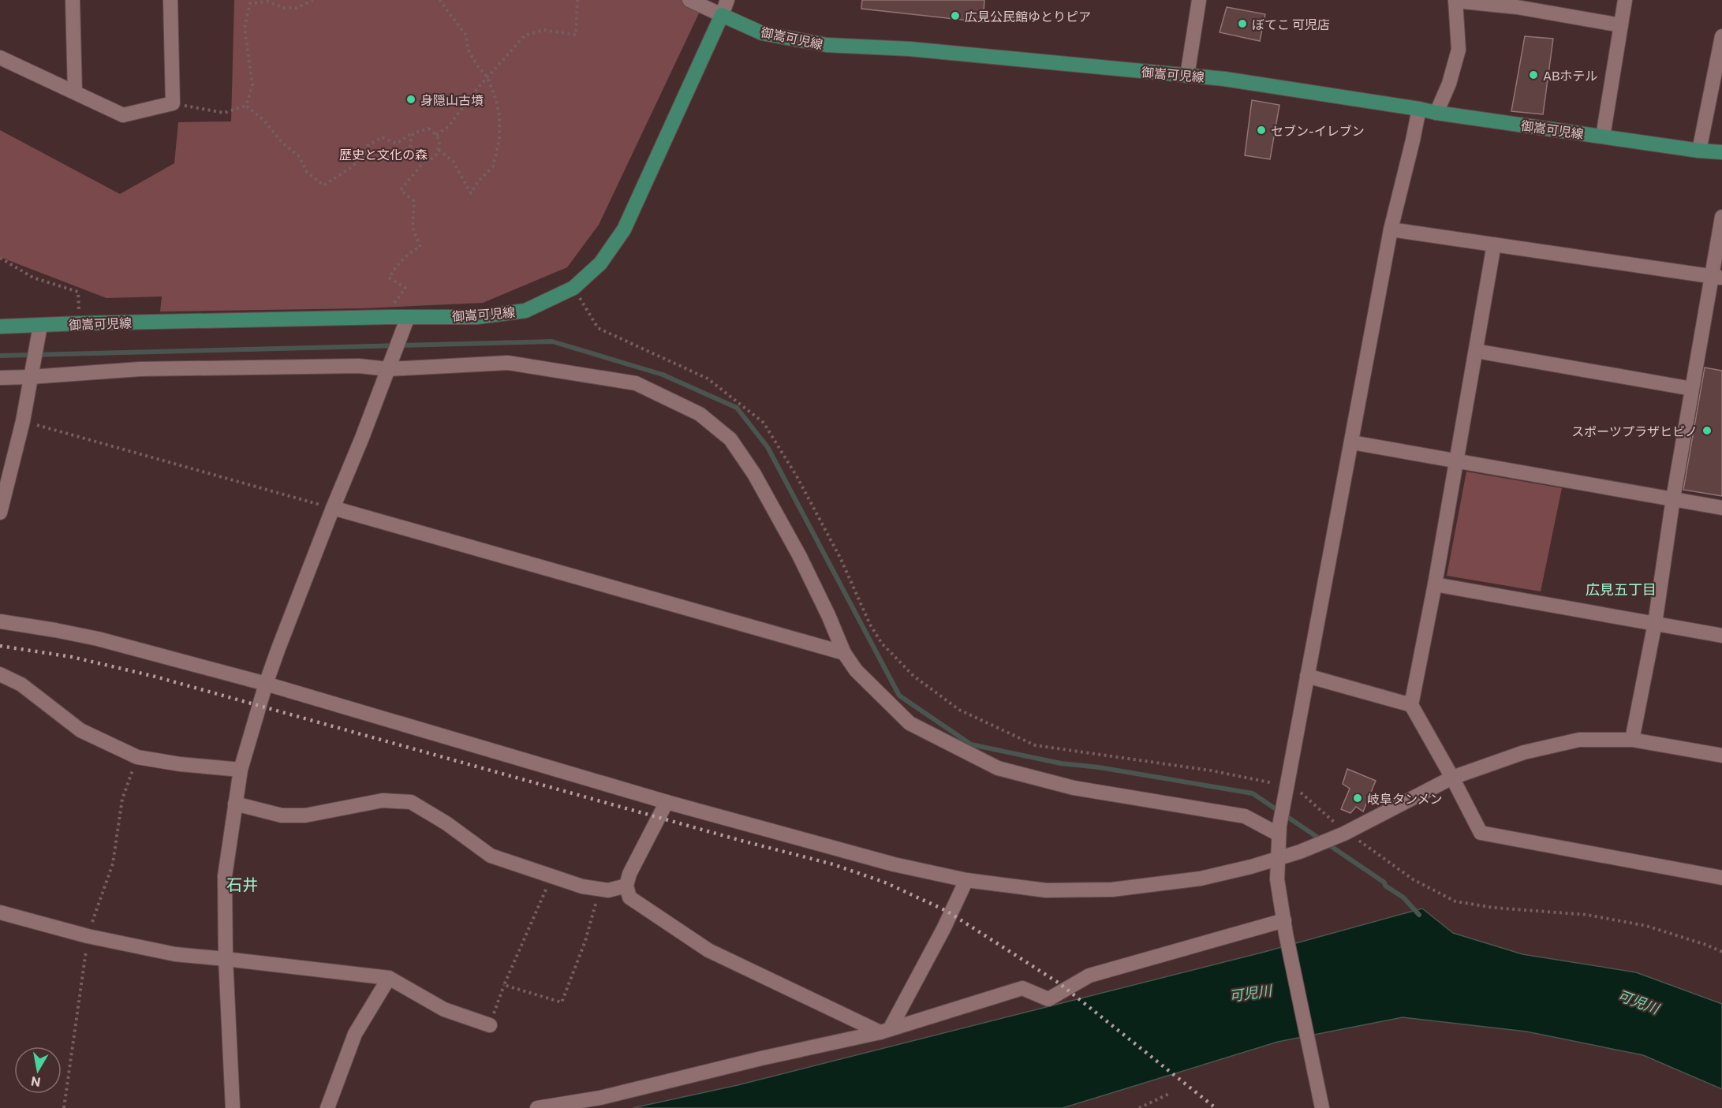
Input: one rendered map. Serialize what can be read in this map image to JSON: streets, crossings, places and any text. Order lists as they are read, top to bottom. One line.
{"streets":{"main road":["御嵩可児線"]},"districts":["広見五丁目","石井"],"water":["可児川"],"parks":["歴史と文化の森"],"places":["広見公民館ゆとりピア","ぼてこ 可児店","ABホテル","身隠山古墳","セブン-イレブン","スポーツプラザヒビノ","岐阜タンメン"],"north":"bottom"}
